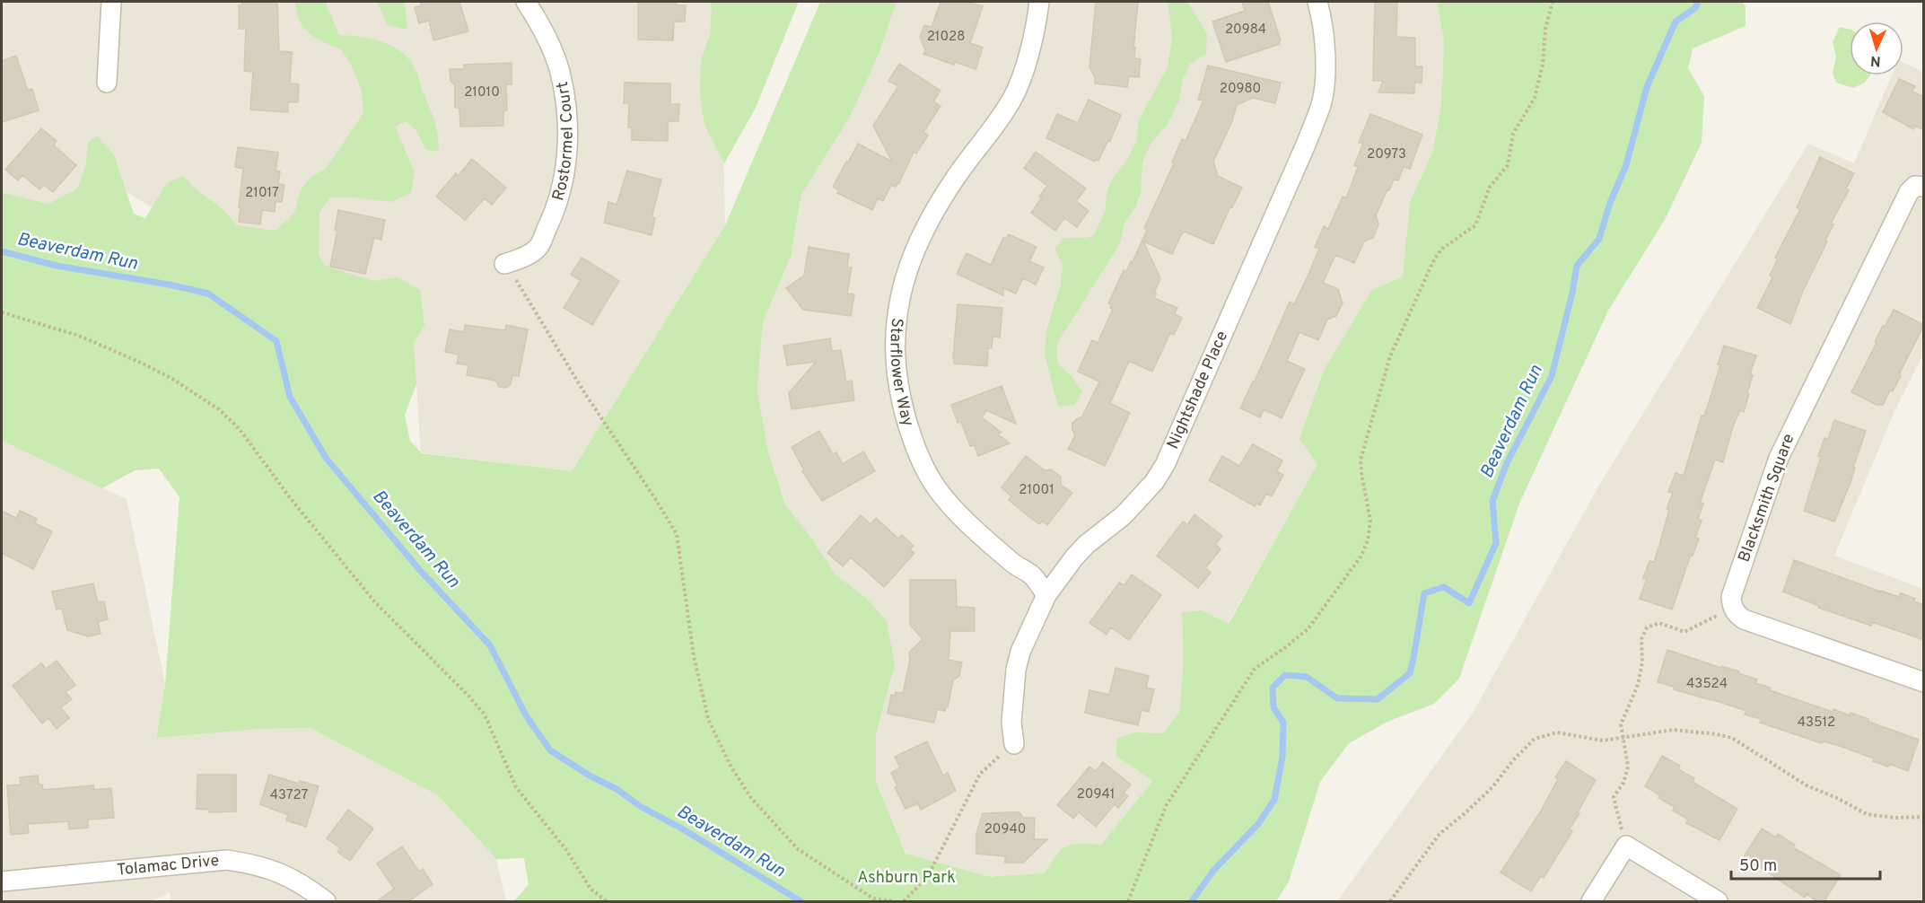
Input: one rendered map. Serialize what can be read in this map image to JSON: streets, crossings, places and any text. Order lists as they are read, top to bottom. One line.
{"streets":{"street":["Rostormel Court","Starflower Way","Nightshade Place","Blacksmith Square","Tolamac Drive"]},"crossings":[["Starflower Way","Nightshade Place"]],"water":["Beaverdam Run"],"parks":["Ashburn Park"],"house_numbers":["20984","21028","20980","21010","20973","21017","21001","43524","43512","20941","43727","20940"],"scale_bar":"50 m","north":"bottom"}
